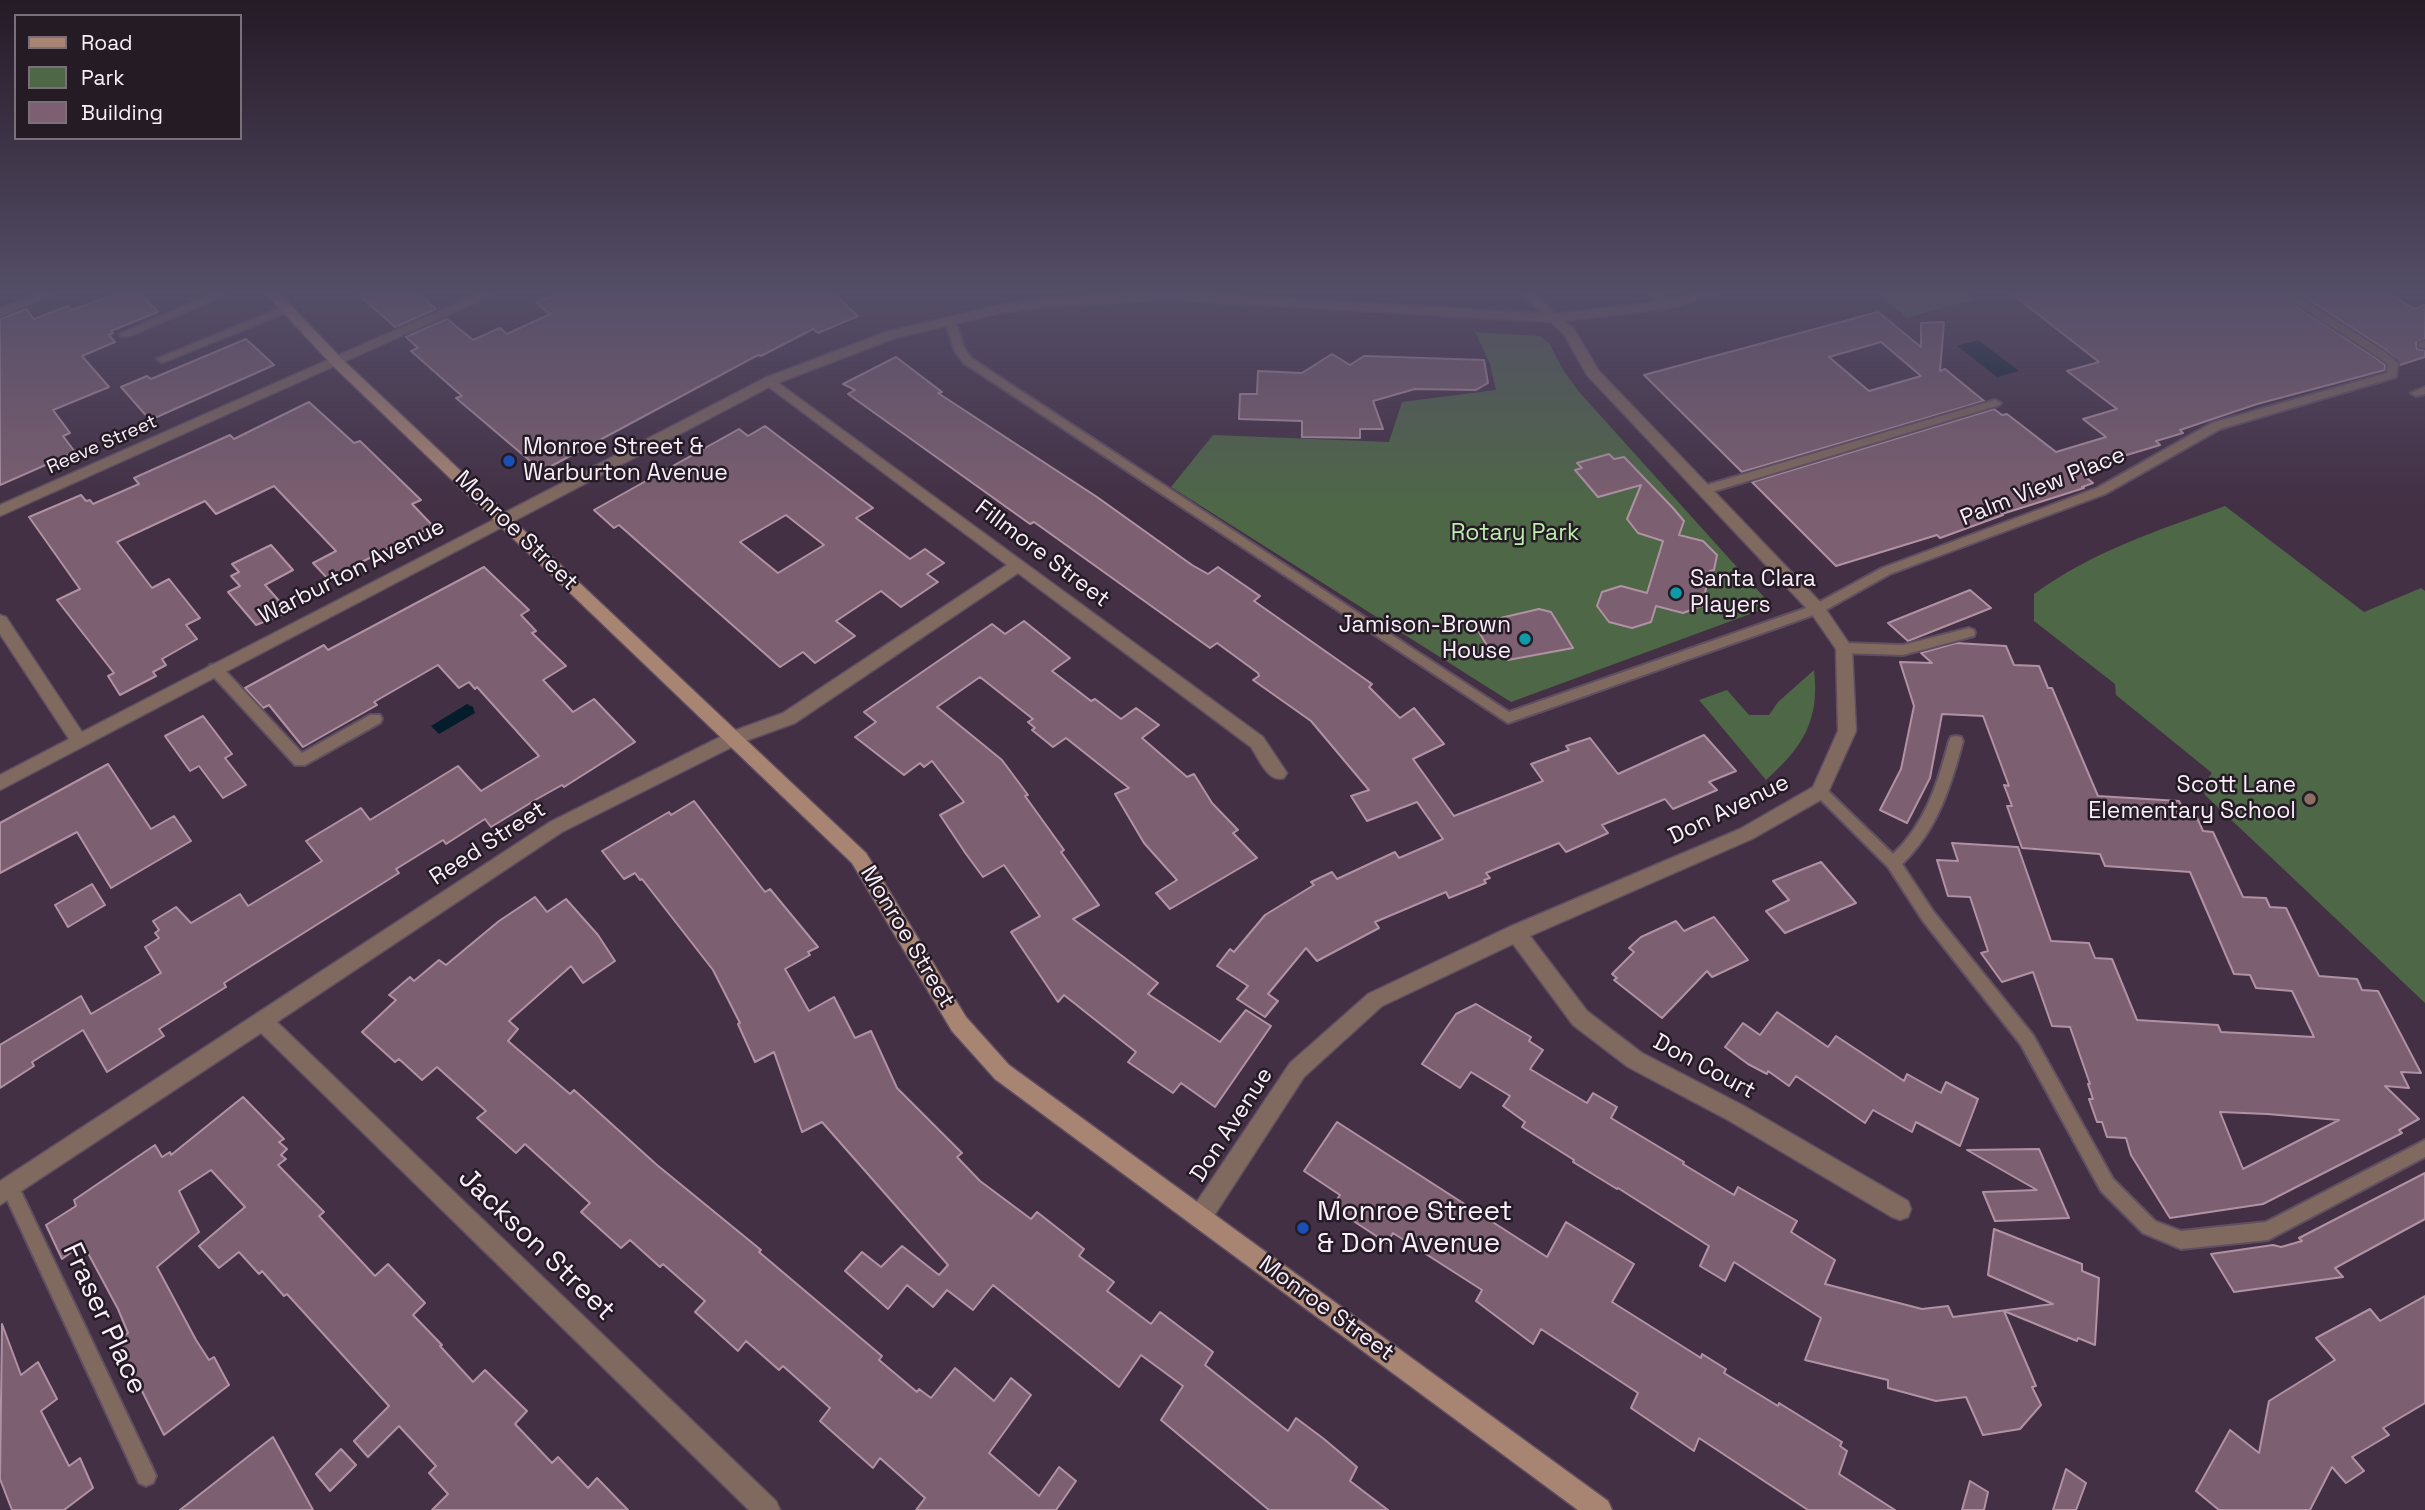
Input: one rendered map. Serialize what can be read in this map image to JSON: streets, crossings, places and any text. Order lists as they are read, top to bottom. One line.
{"streets":{"main road":["Monroe Street"],"street":["Reeve Street","Fillmore Street","Warburton Avenue","Don Avenue","Reed Street","Don Court","Jackson Street"],"lane":["Palm View Place","Fraser Place"]},"crossings":[["Monroe Street","Warburton Avenue"],["Monroe Street","Don Avenue"],["Monroe Street","Reed Street"],["Fillmore Street","Warburton Avenue"],["Fillmore Street","Reed Street"],["Don Avenue","Don Court"],["Reed Street","Jackson Street"],["Reed Street","Fraser Place"]],"parks":["Rotary Park"],"places":["Monroe Street & Warburton Avenue","Santa Clara Players","Jamison-Brown House","Scott Lane Elementary School","Monroe Street & Don Avenue"],"legend":["Road","Park","Building"]}
